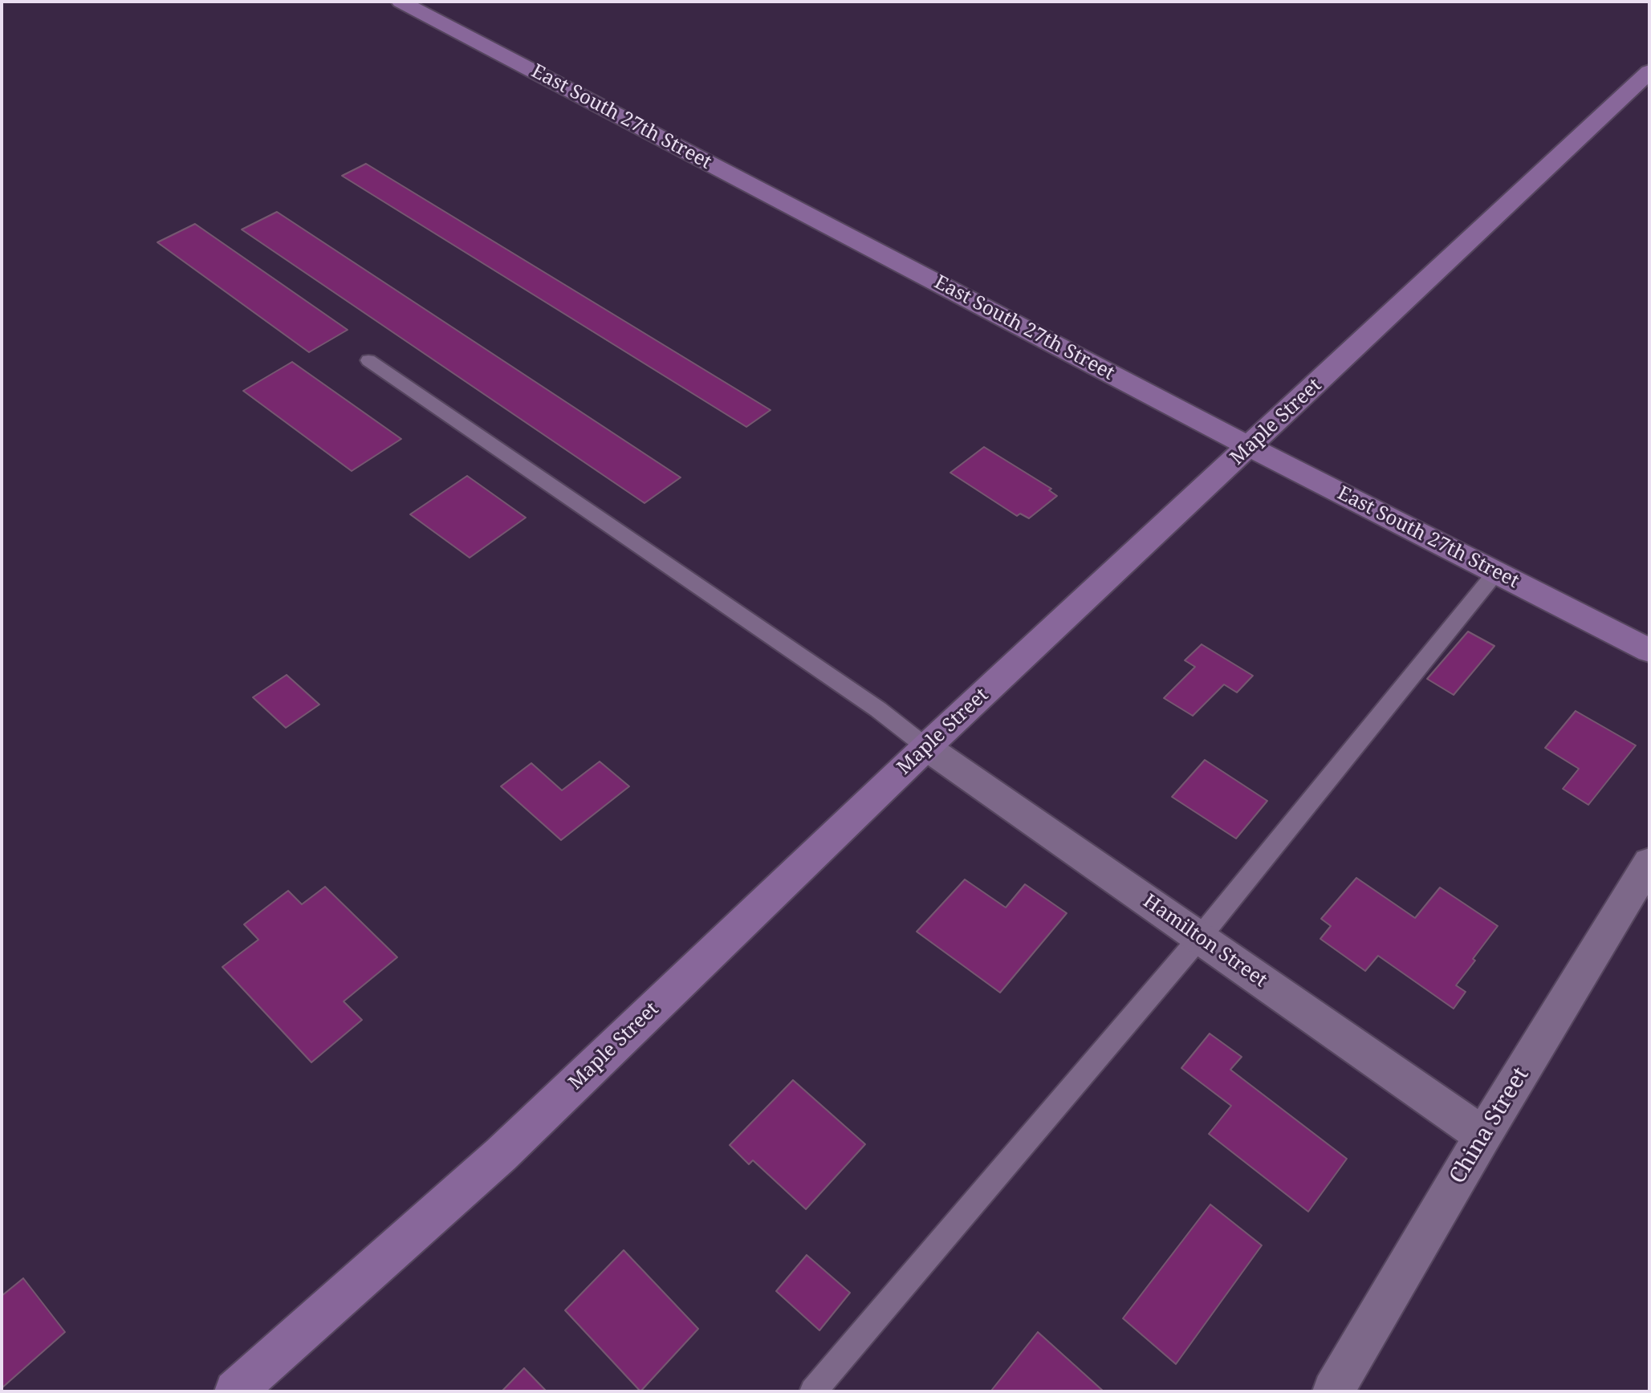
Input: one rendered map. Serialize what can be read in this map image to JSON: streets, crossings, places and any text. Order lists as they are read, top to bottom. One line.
{"streets":{"main road":["East South 27th Street","Maple Street"],"street":["Hamilton Street","China Street"]},"crossings":[["East South 27th Street","Maple Street"],["Maple Street","Hamilton Street"],["Hamilton Street","China Street"]]}
